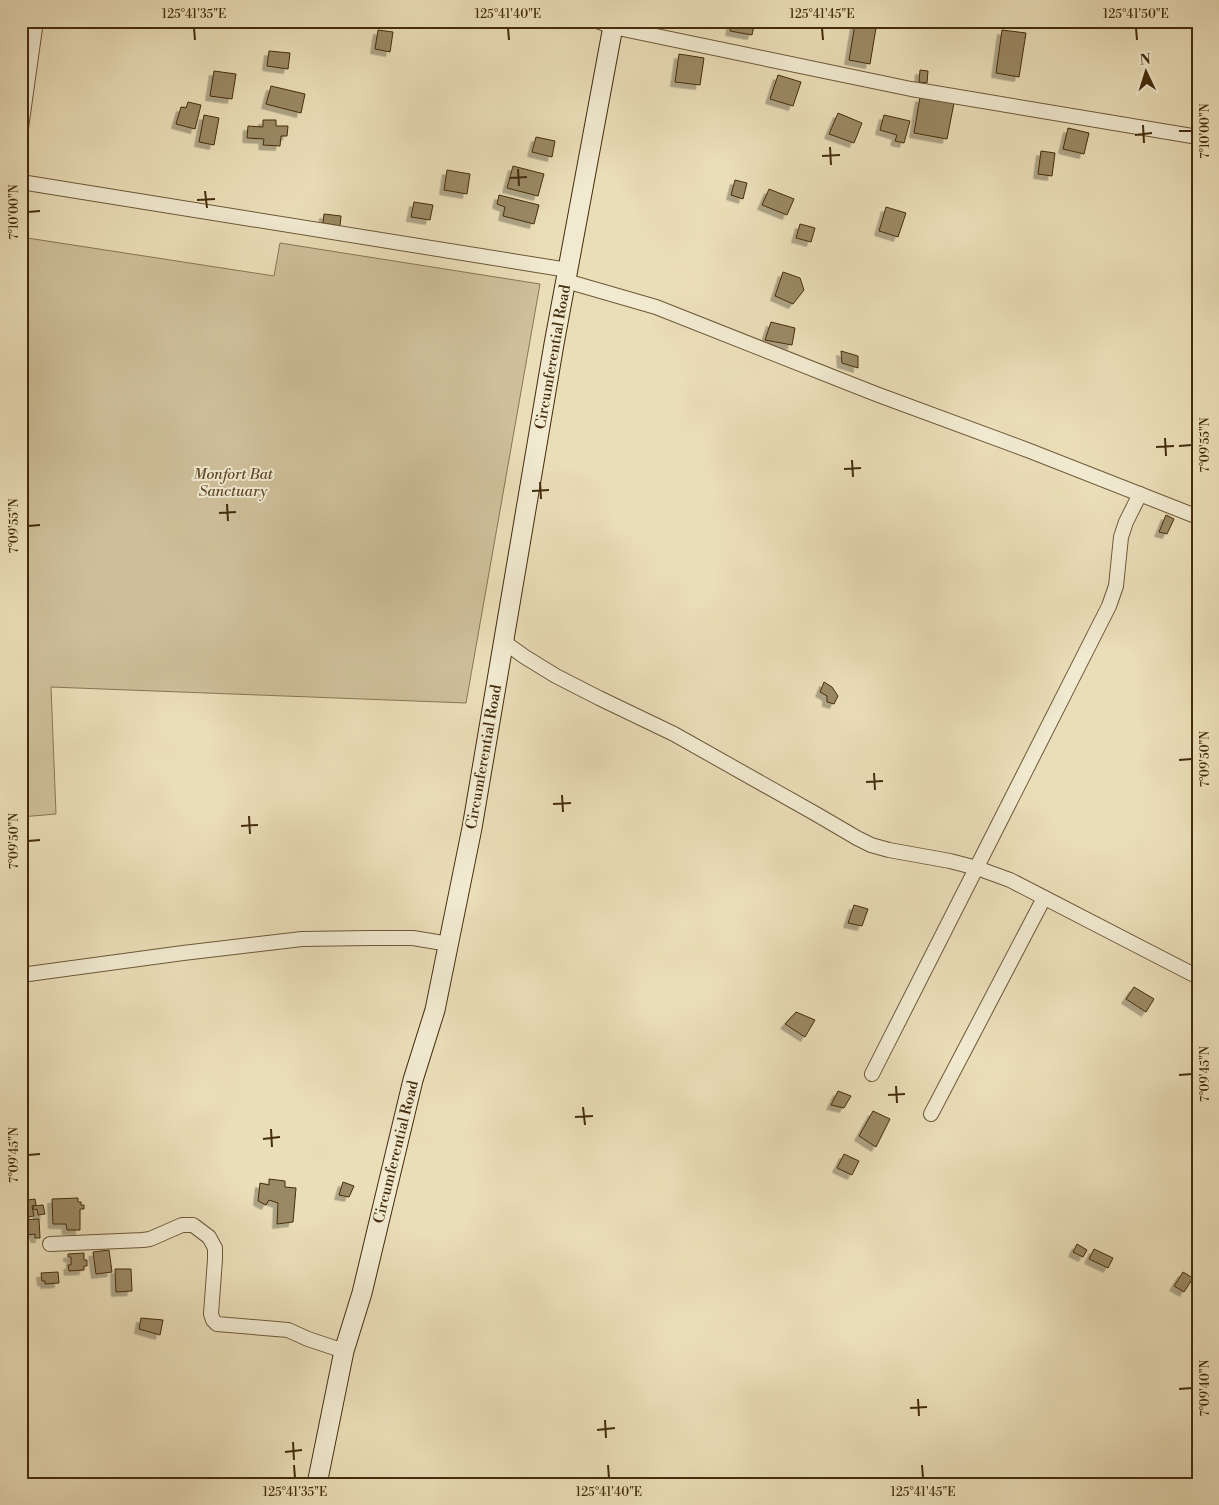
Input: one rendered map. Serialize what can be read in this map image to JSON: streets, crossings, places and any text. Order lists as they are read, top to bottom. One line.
{"streets":{"main road":["Circumferential Road"]},"parks":["Monfort Bat Sanctuary"],"north":"top","coordinates":["125°41'35\"E","125°41'40\"E","125°41'45\"E","125°41'50\"E","7°10'00\"N","7°09'55\"N","7°09'50\"N","7°09'45\"N","7°09'40\"N"]}
